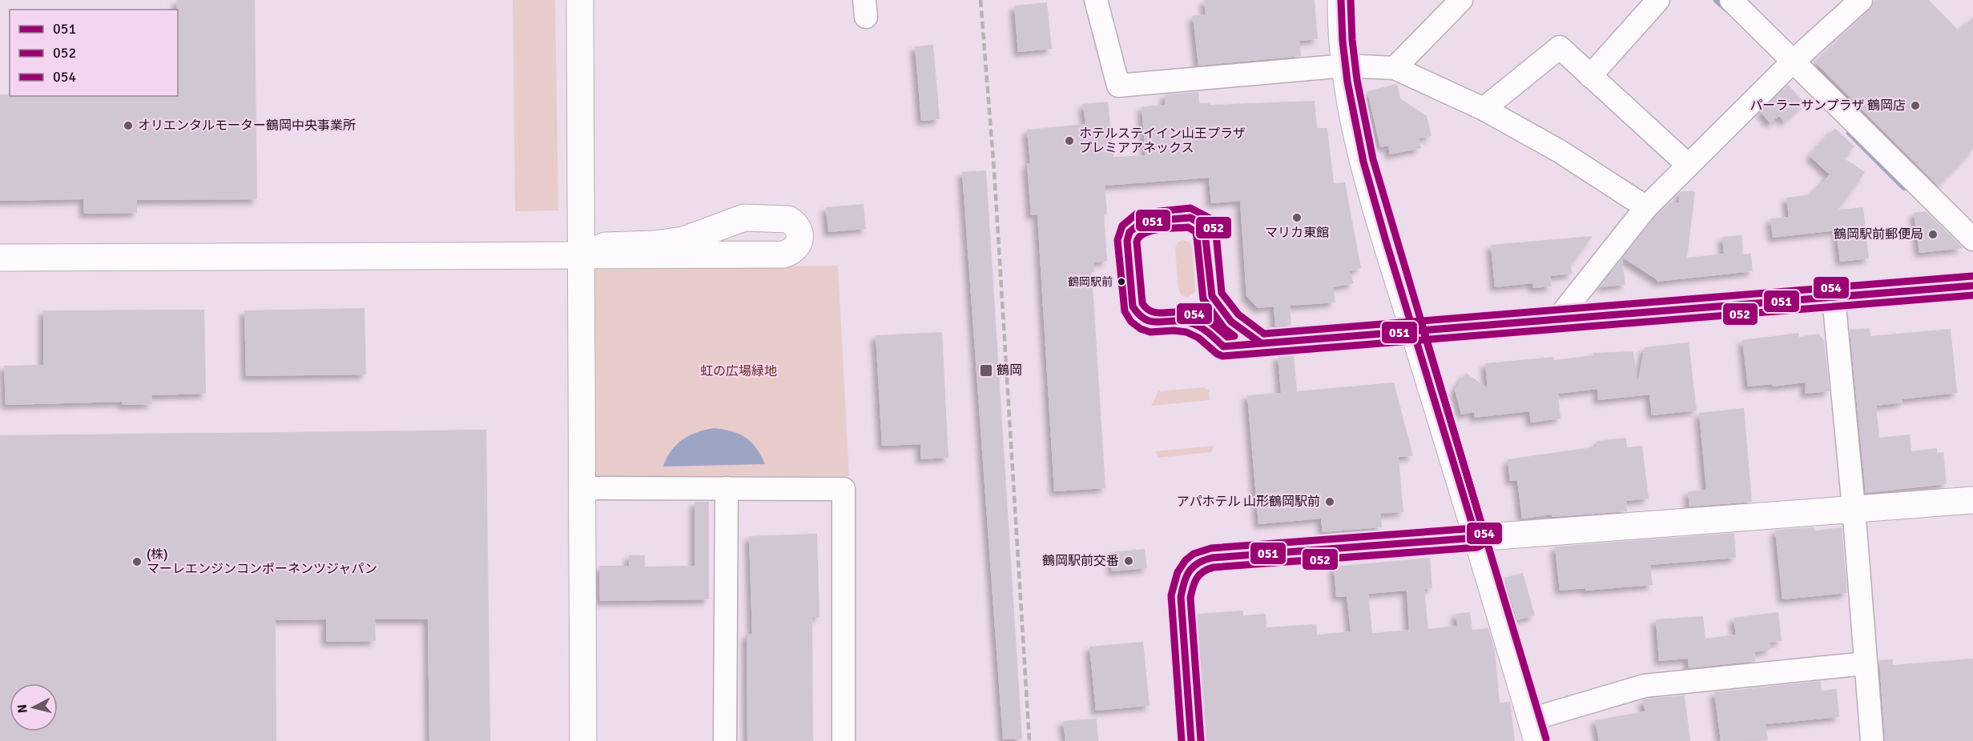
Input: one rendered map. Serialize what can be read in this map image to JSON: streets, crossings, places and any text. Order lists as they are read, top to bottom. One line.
{"parks":["虹の広場緑地"],"places":{"other":["パーラーサンプラザ 鶴岡店","オリエンタルモーター鶴岡中央事業所","ホテルステイイン山王プラザ プレミアアネックス","マリカ東館","鶴岡駅前郵便局","鶴岡駅前","アパホテル 山形鶴岡駅前","鶴岡駅前交番","(株) マーレエンジンコンポーネンツジャパン"],"transit":["鶴岡"]},"lines":["transit line 051","transit line 052","transit line 054"],"legend":["051","052","054"],"north":"left"}
